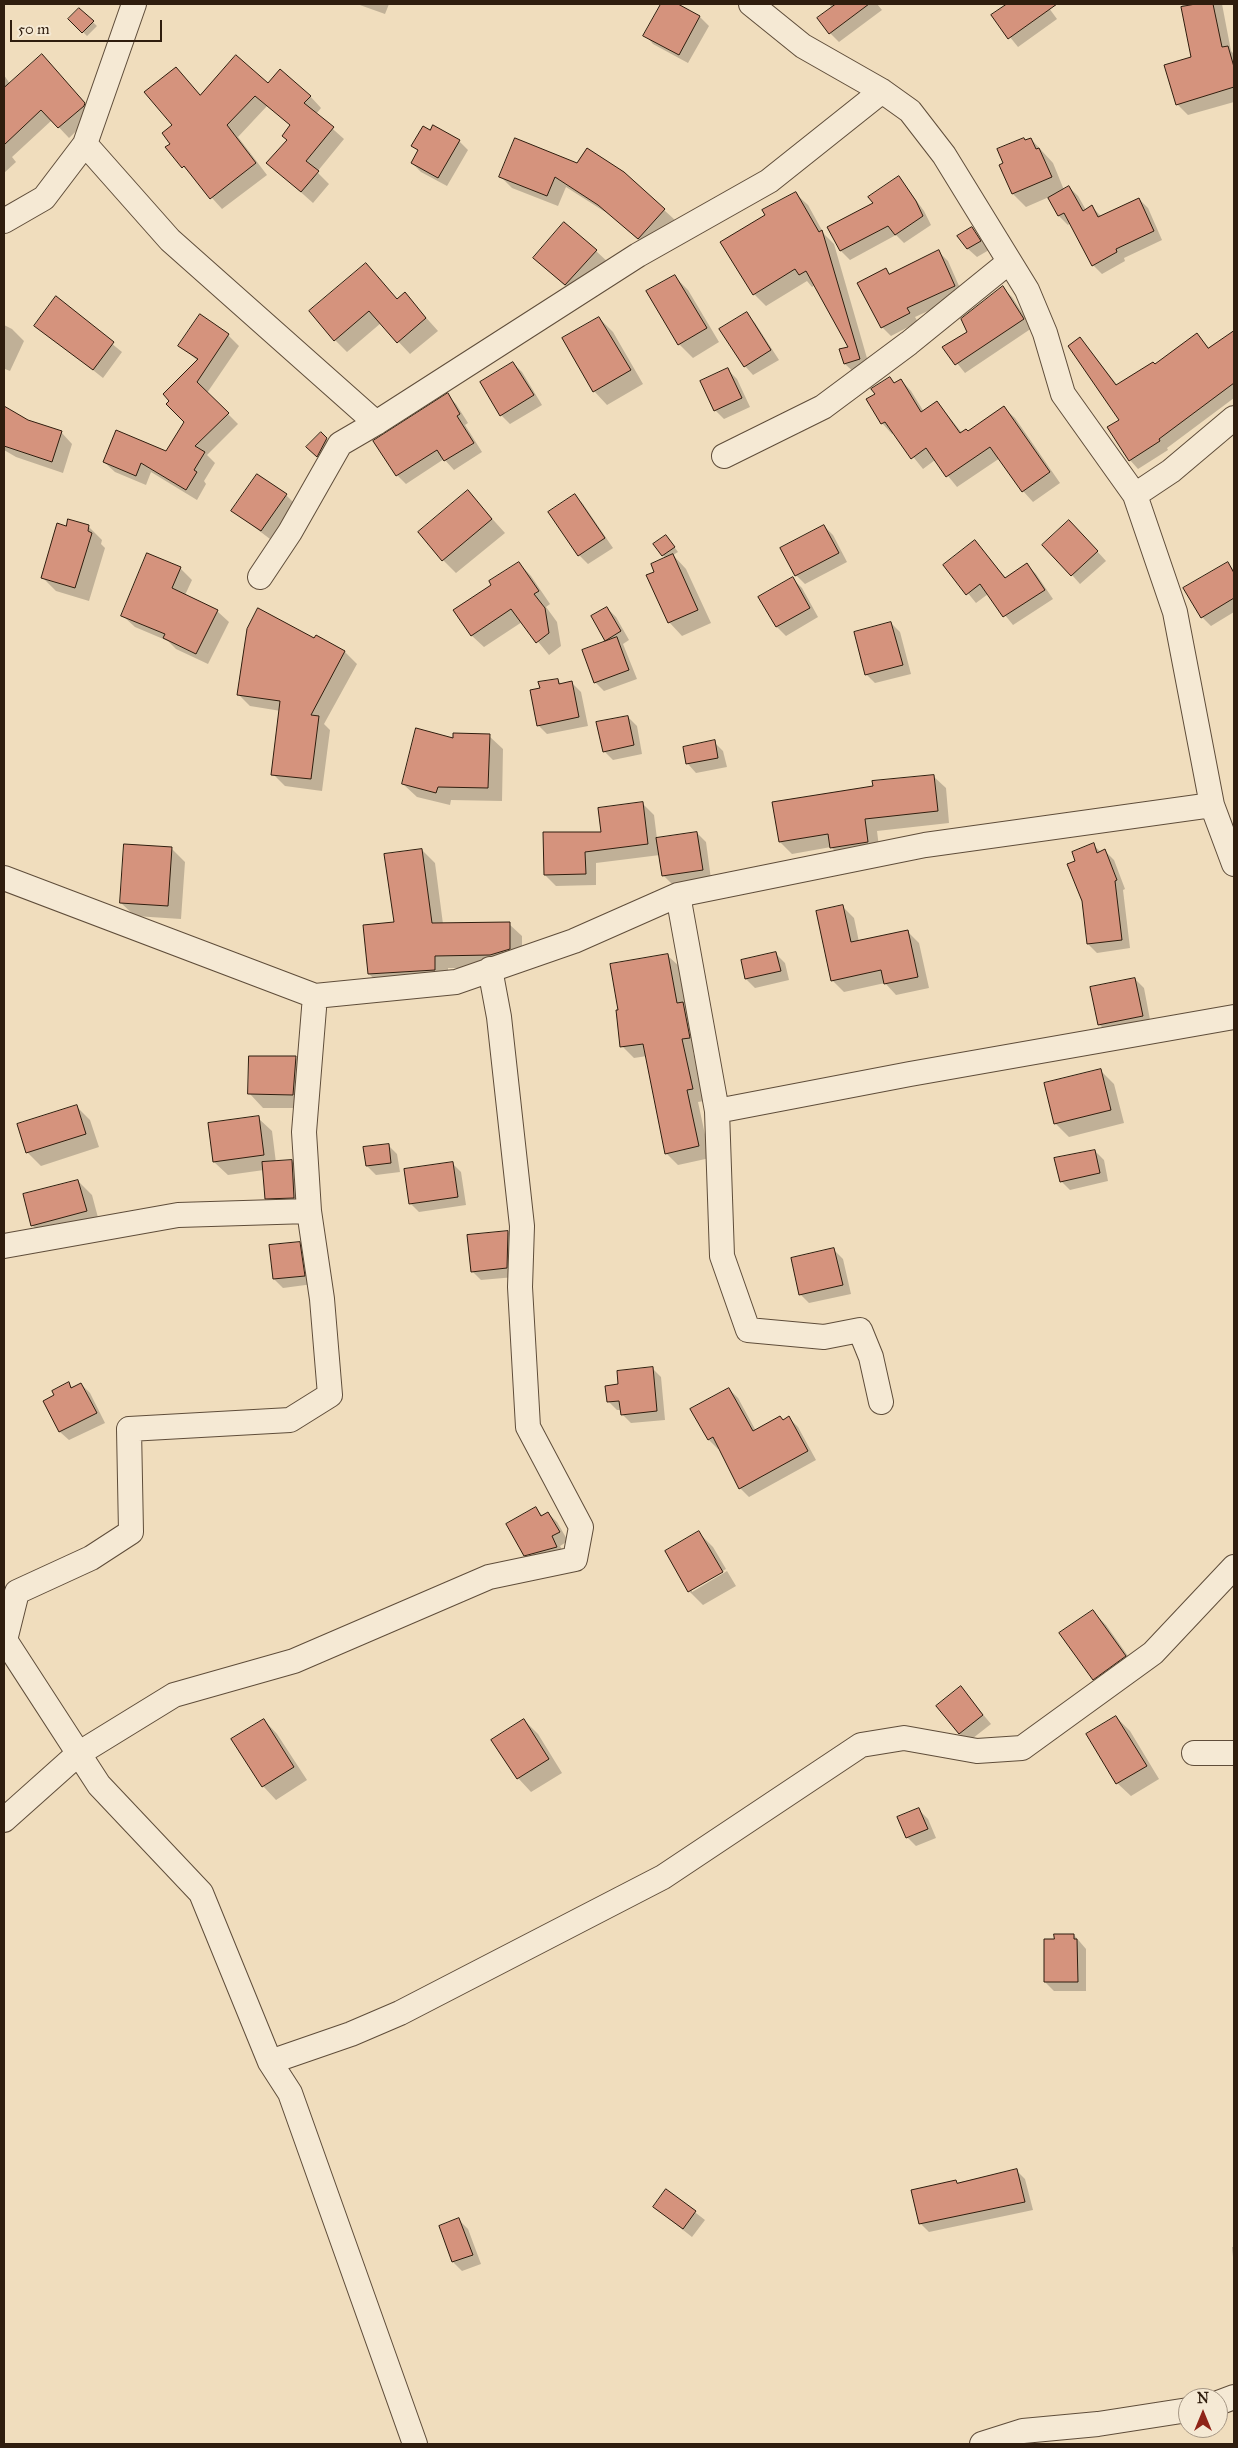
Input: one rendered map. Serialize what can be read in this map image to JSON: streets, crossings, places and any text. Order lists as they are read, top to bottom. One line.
{"scale_bar":"50 m","north":"top"}
